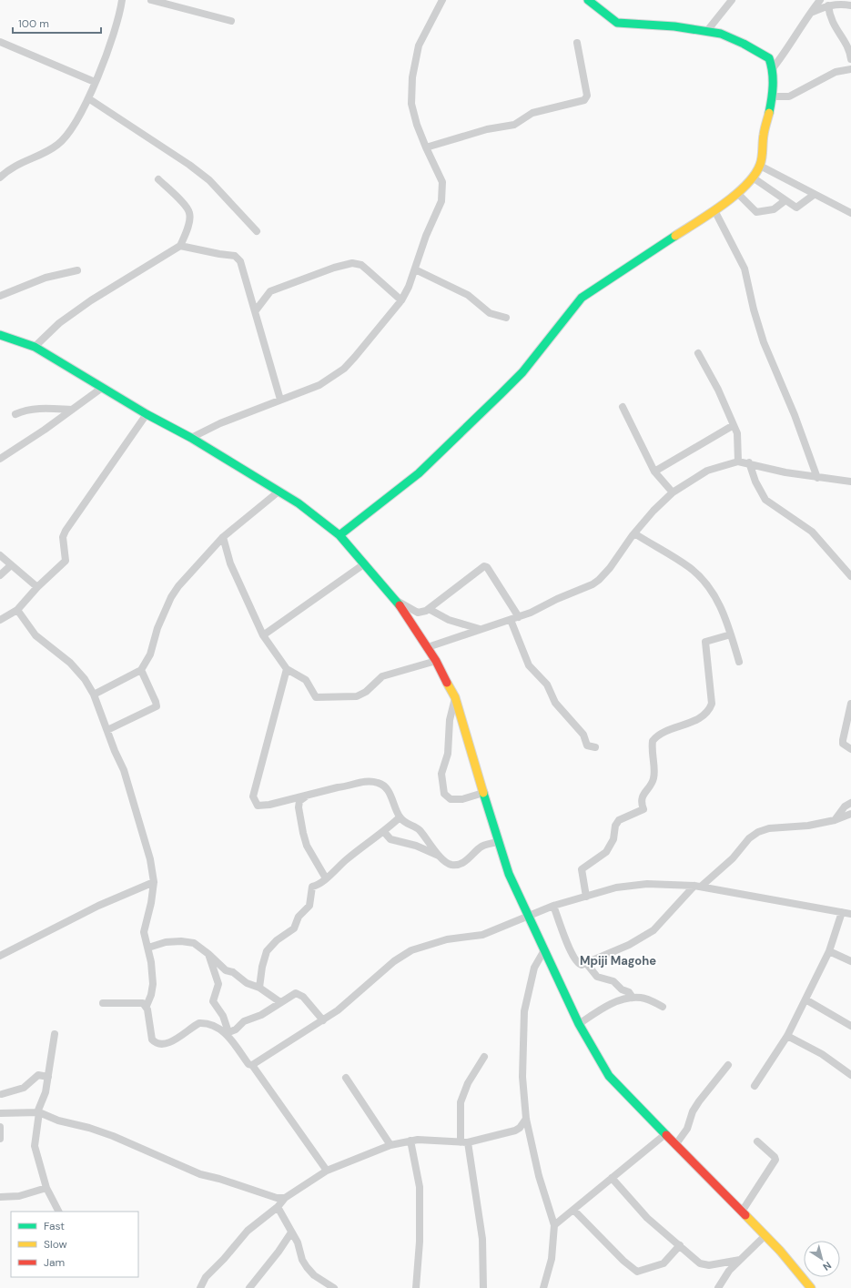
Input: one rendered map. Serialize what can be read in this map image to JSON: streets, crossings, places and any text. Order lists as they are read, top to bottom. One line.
{"districts":["Mpiji Magohe"],"legend":["Fast","Slow","Jam"],"scale_bar":"100 m","north":"bottom right"}
